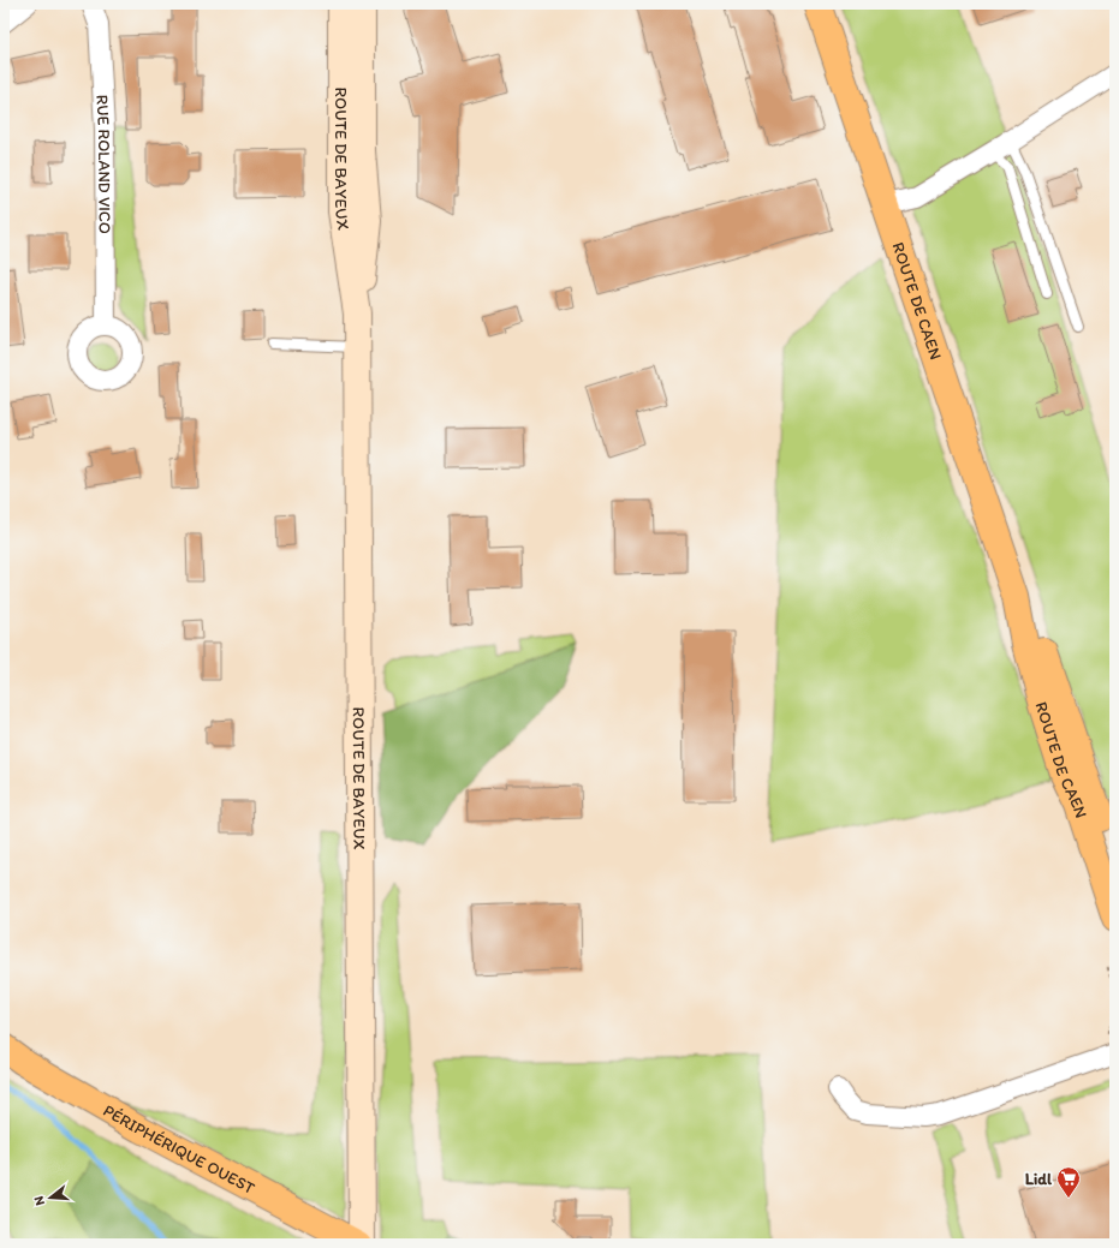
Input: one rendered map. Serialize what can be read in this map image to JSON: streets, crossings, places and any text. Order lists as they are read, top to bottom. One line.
{"streets":{"main road":["ROUTE DE BAYEUX","ROUTE DE CAEN","PÉRIPHÉRIQUE OUEST"],"street":["RUE ROLAND VICO"]},"places":{"supermarket":["Lidl"]},"north":"left"}
